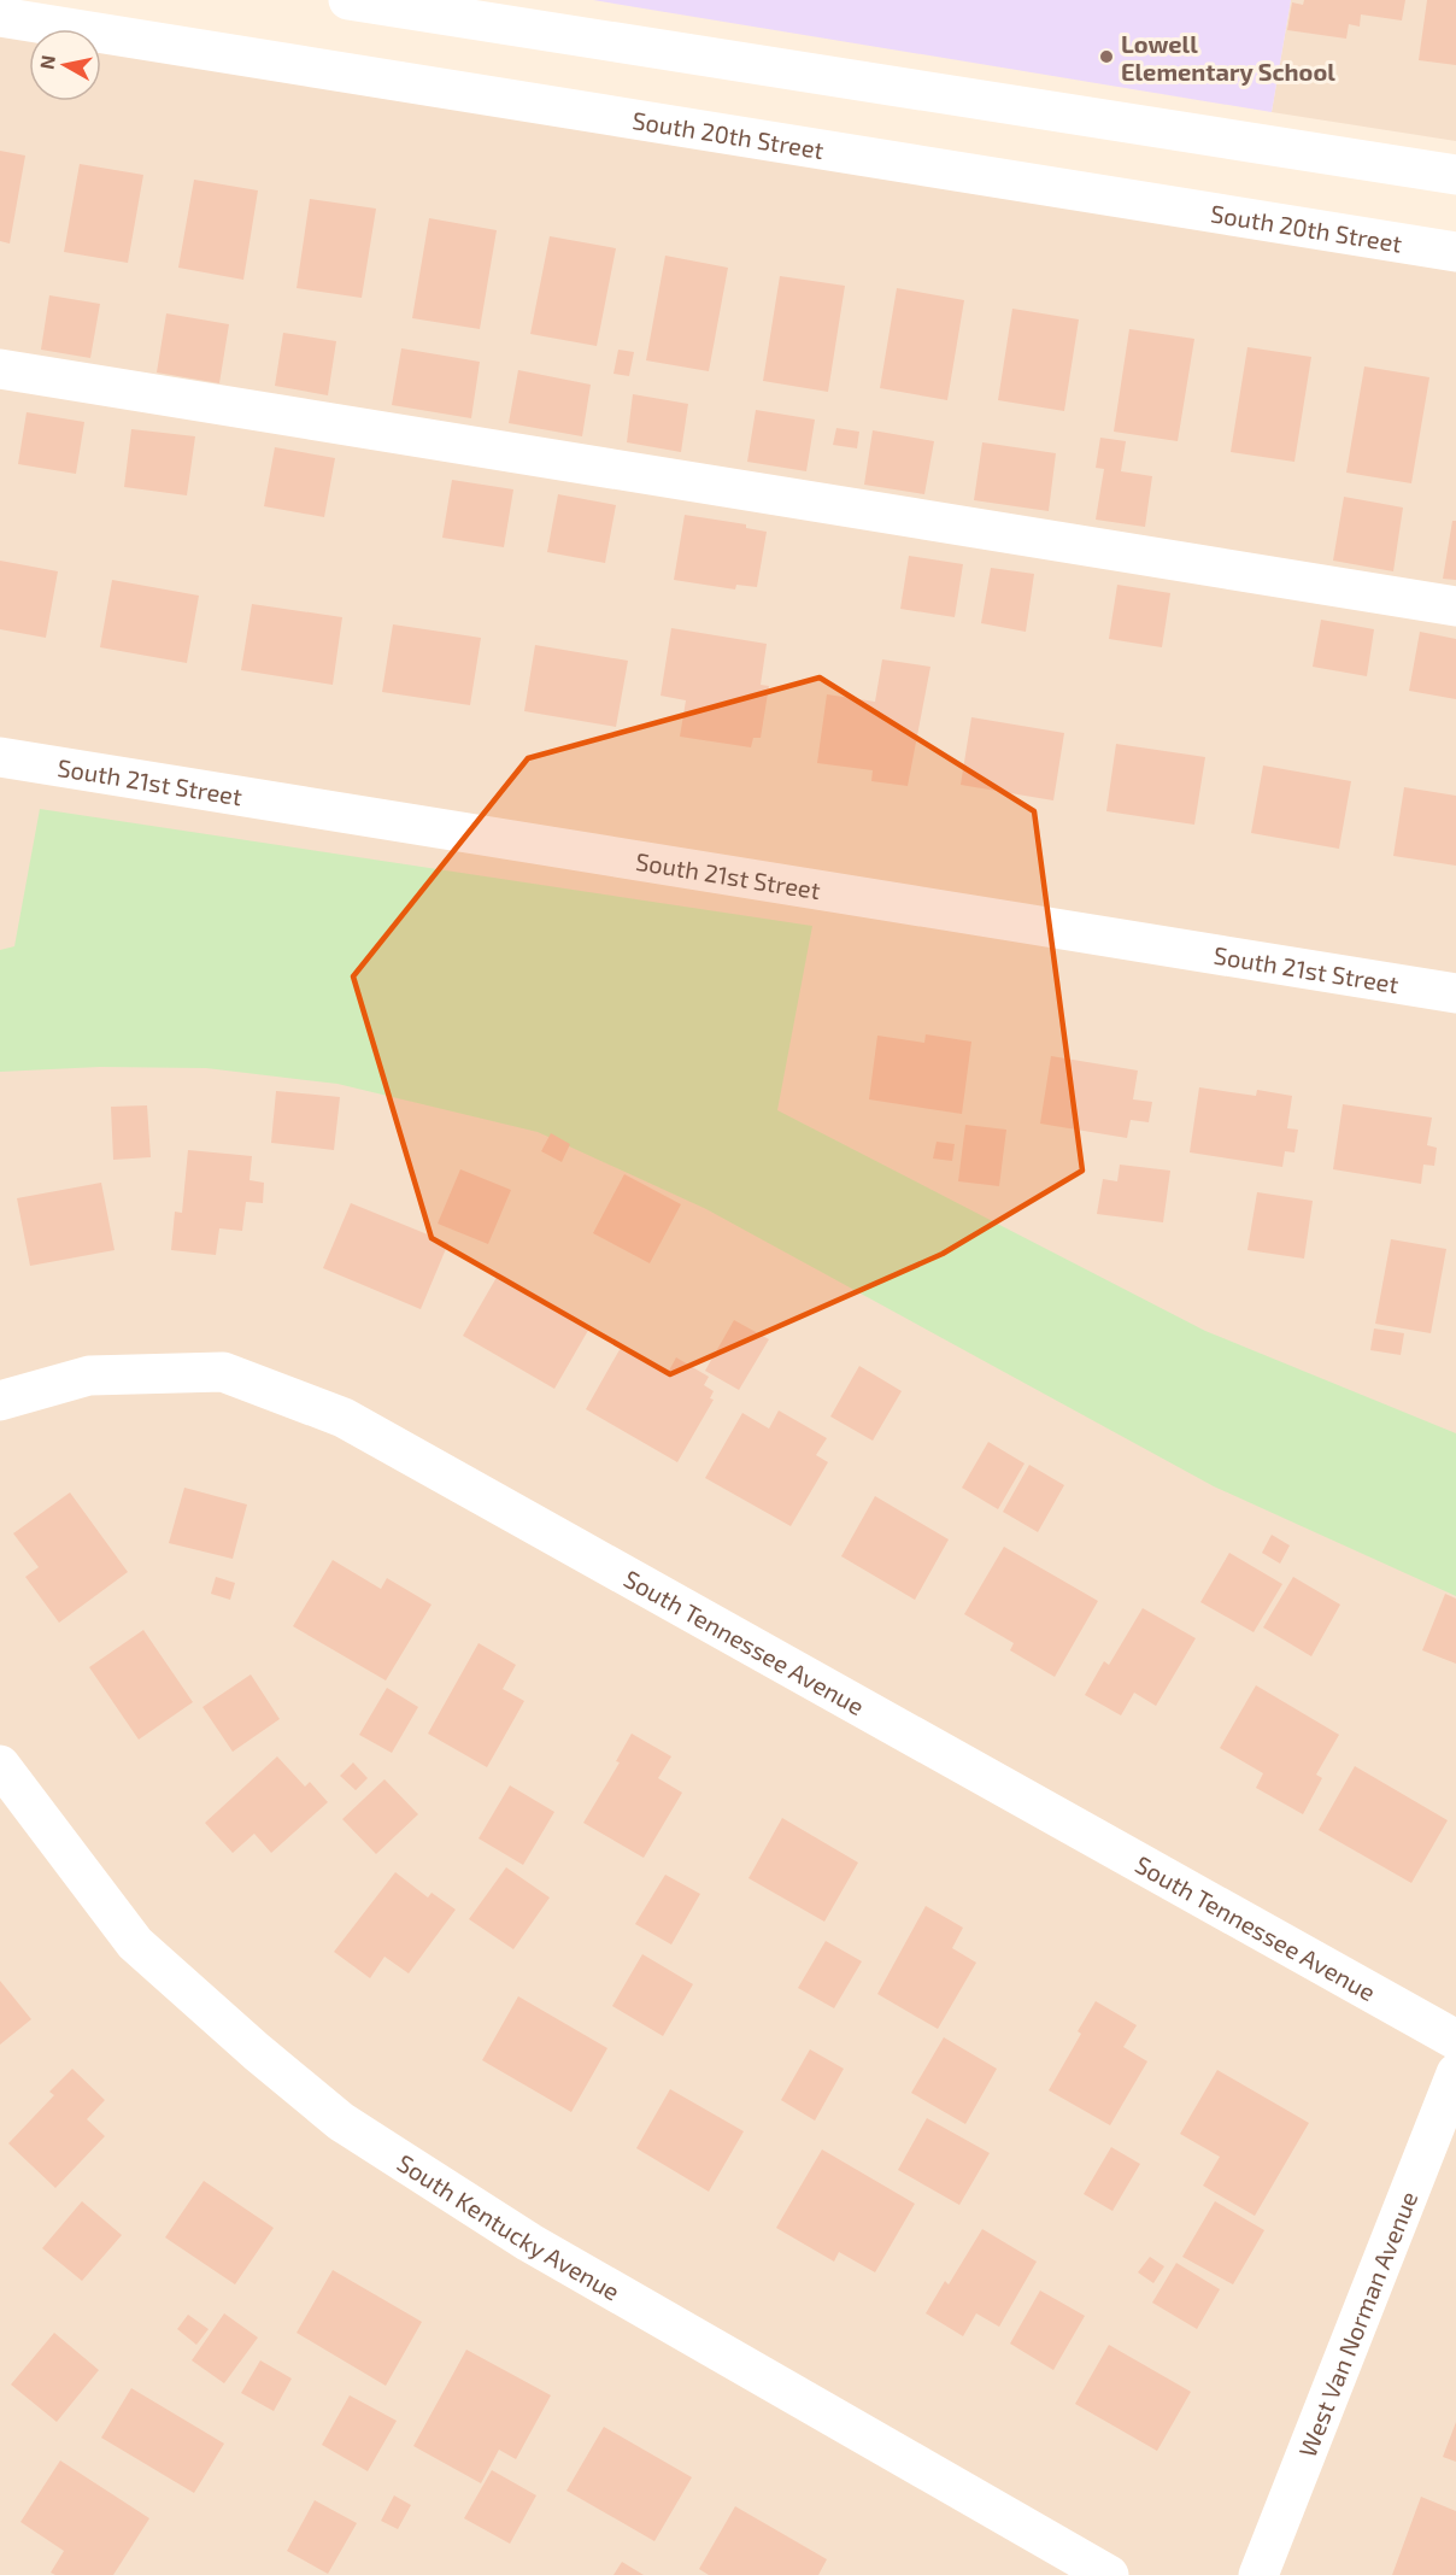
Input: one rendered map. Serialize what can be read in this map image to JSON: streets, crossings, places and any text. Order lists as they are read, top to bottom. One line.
{"streets":{"street":["South 20th Street","South 21st Street","South Tennessee Avenue","South Kentucky Avenue","West Van Norman Avenue"]},"places":["Lowell Elementary School"],"north":"left"}
